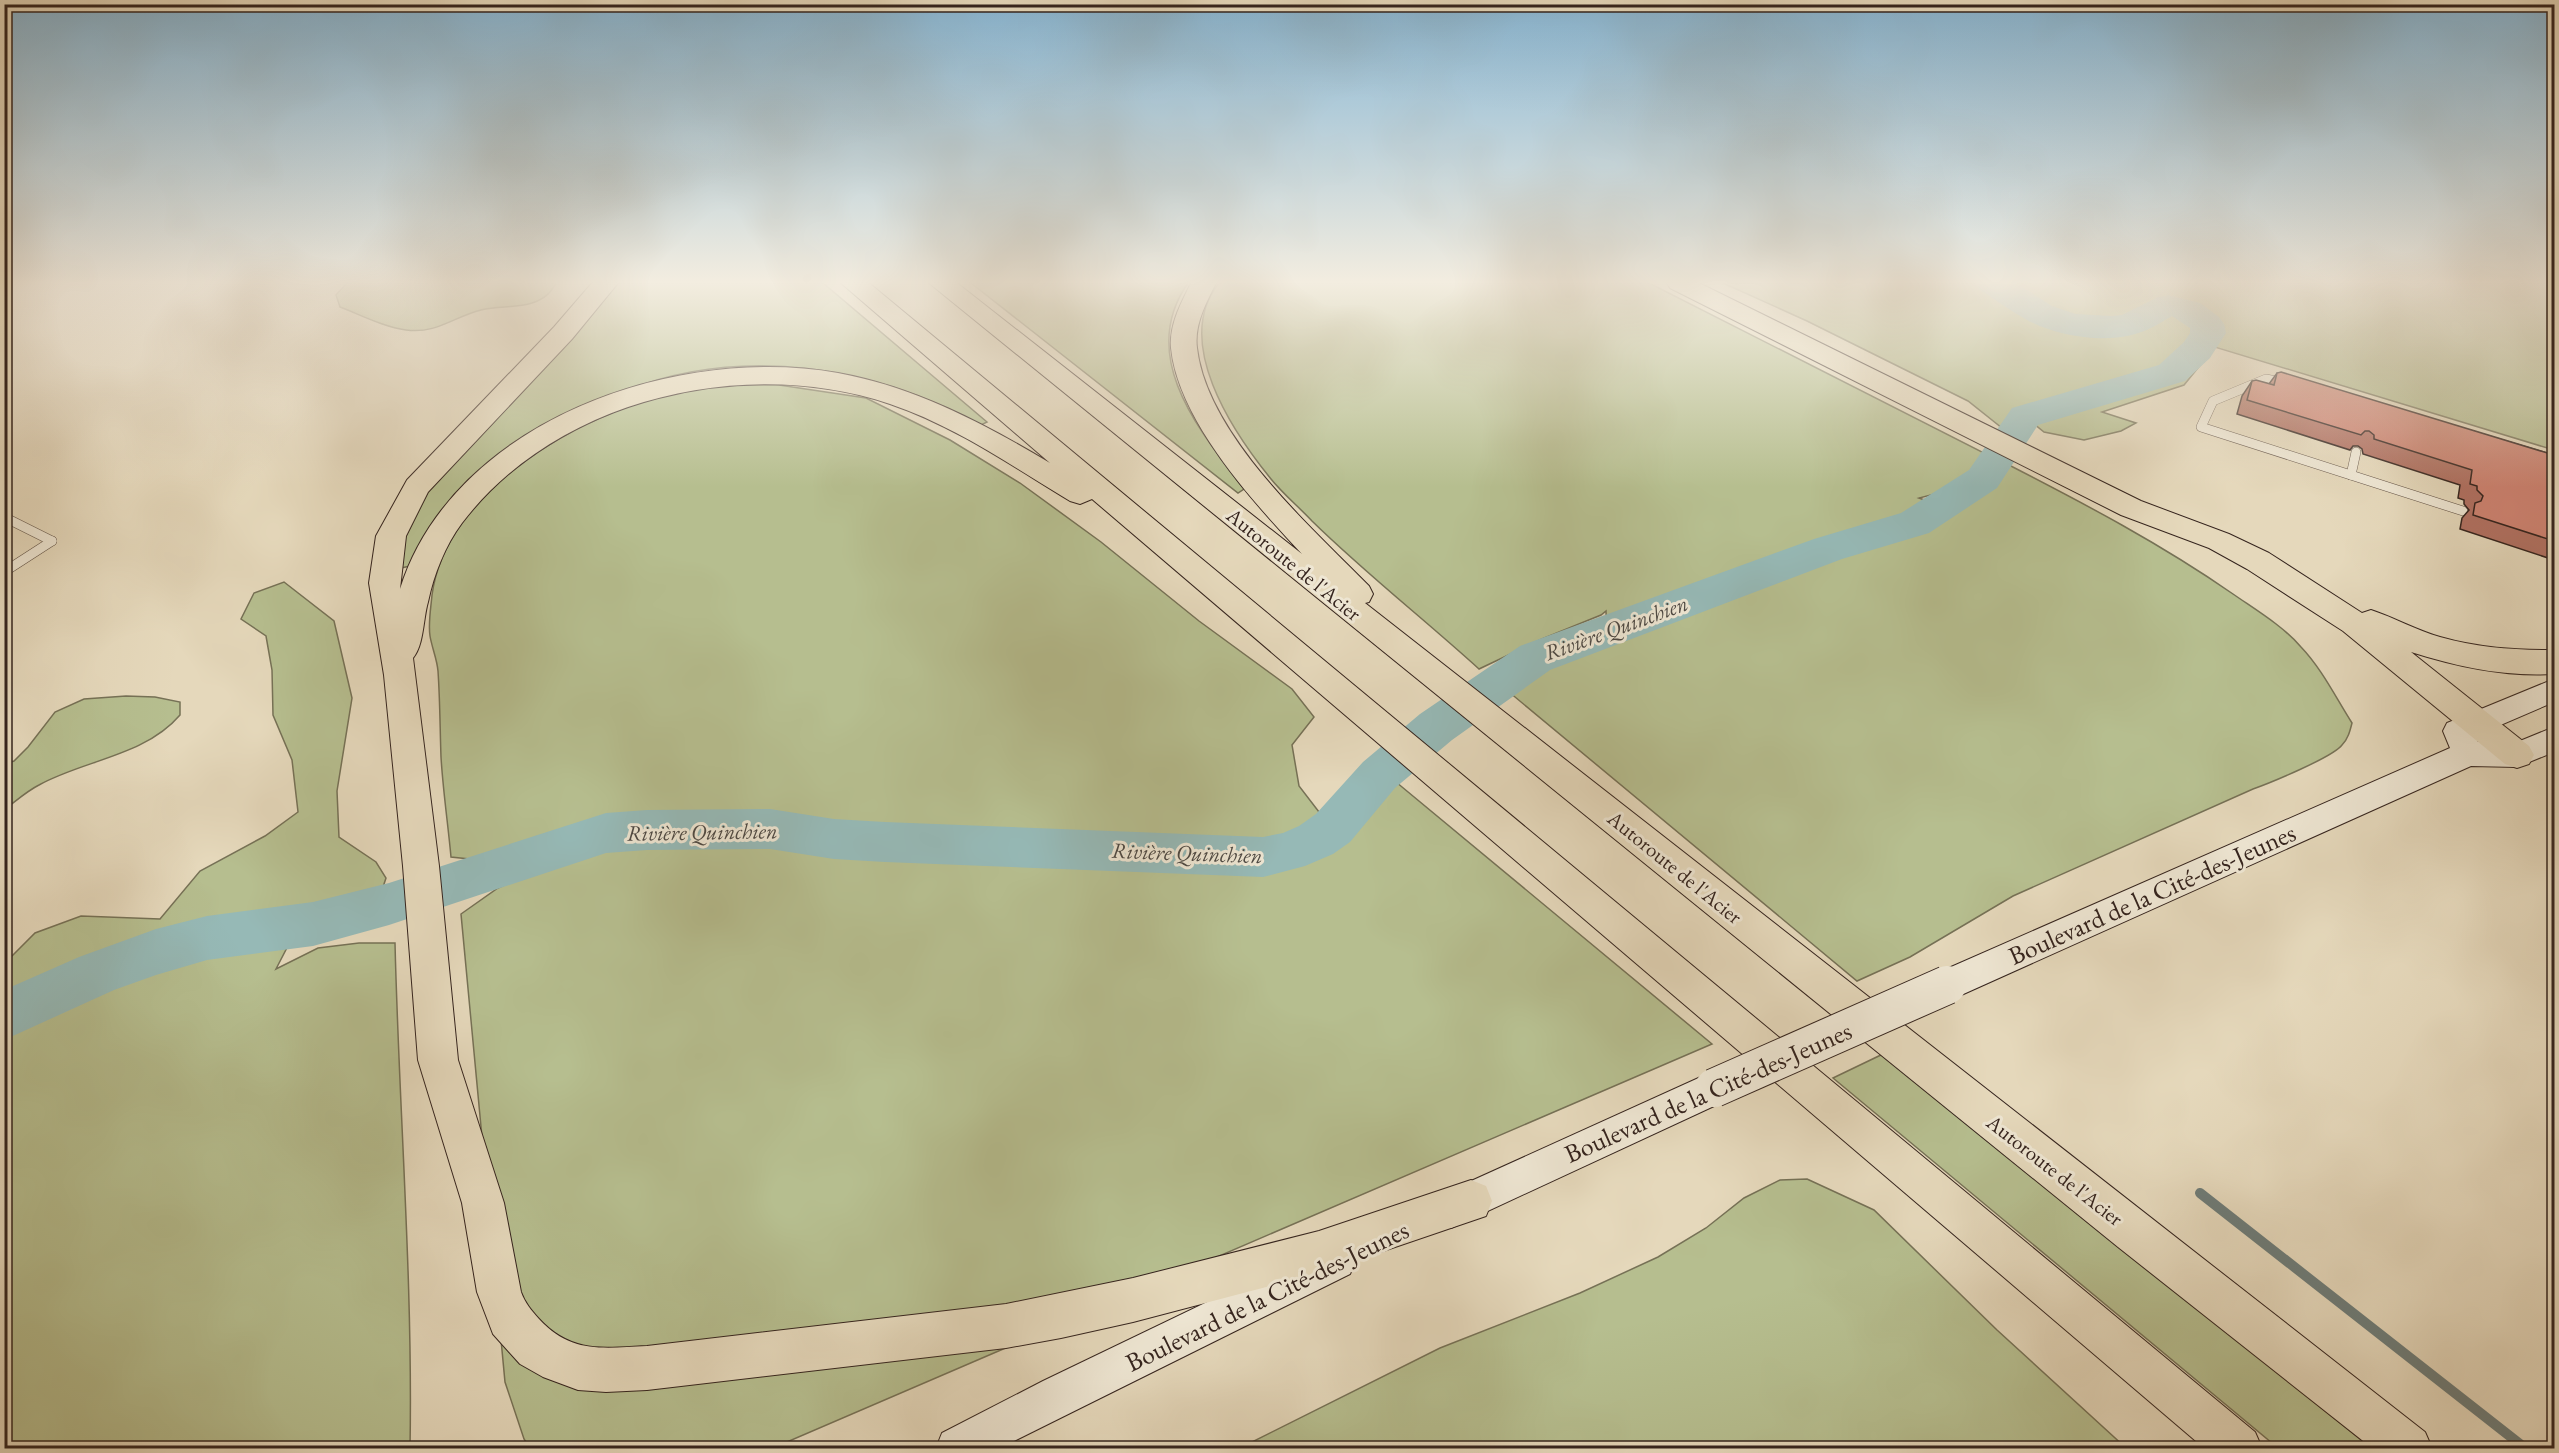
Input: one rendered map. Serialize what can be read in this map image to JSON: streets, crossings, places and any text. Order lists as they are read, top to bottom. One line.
{"streets":{"highway":["Autoroute de l'Acier"],"main road":["Boulevard de la Cité-des-Jeunes"]},"water":["Rivière Quinchien"]}
